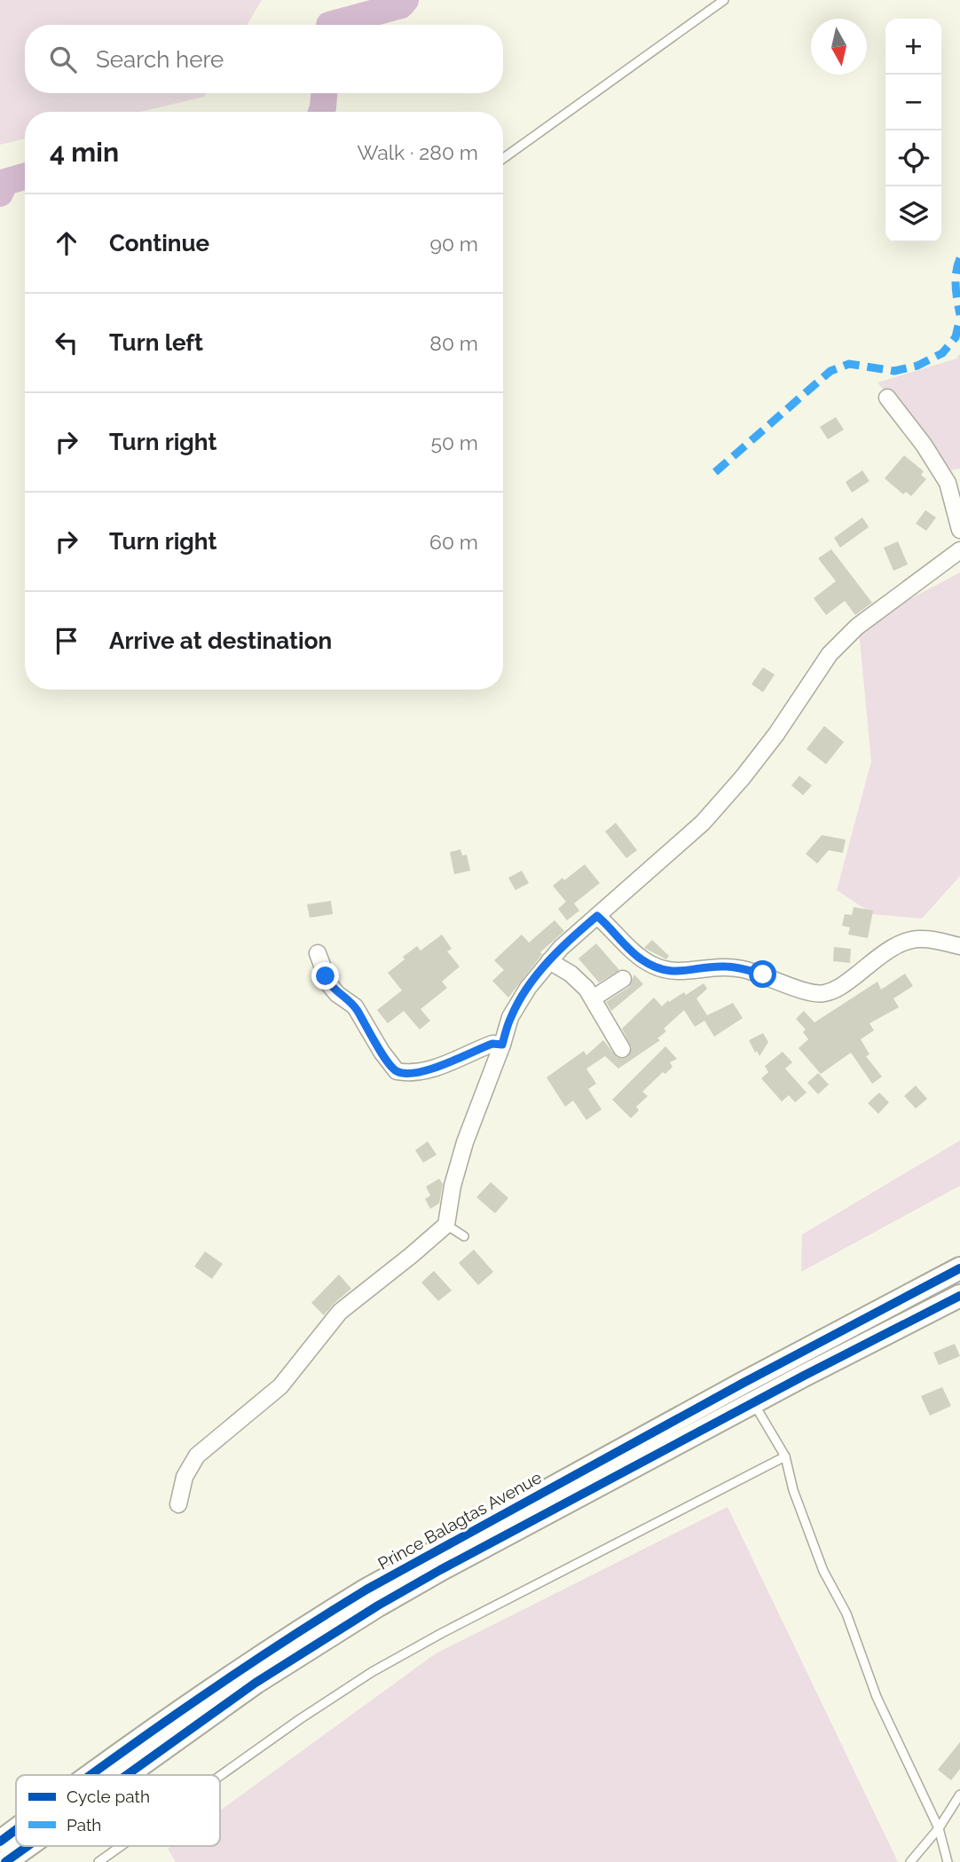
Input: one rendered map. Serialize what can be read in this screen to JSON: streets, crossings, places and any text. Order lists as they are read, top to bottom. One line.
{"streets":{"main road":["Prince Balagtas Avenue"]},"legend":["Cycle path","Path"],"north":"bottom","page":{"map_buttons":["+","−"],"search":"Search here","heading":["4 min","Walk · 280 m"],"list":[["Continue","90 m"],["Turn left","80 m"],["Turn right","50 m"],["Turn right","60 m"],"Arrive at destination"]}}
